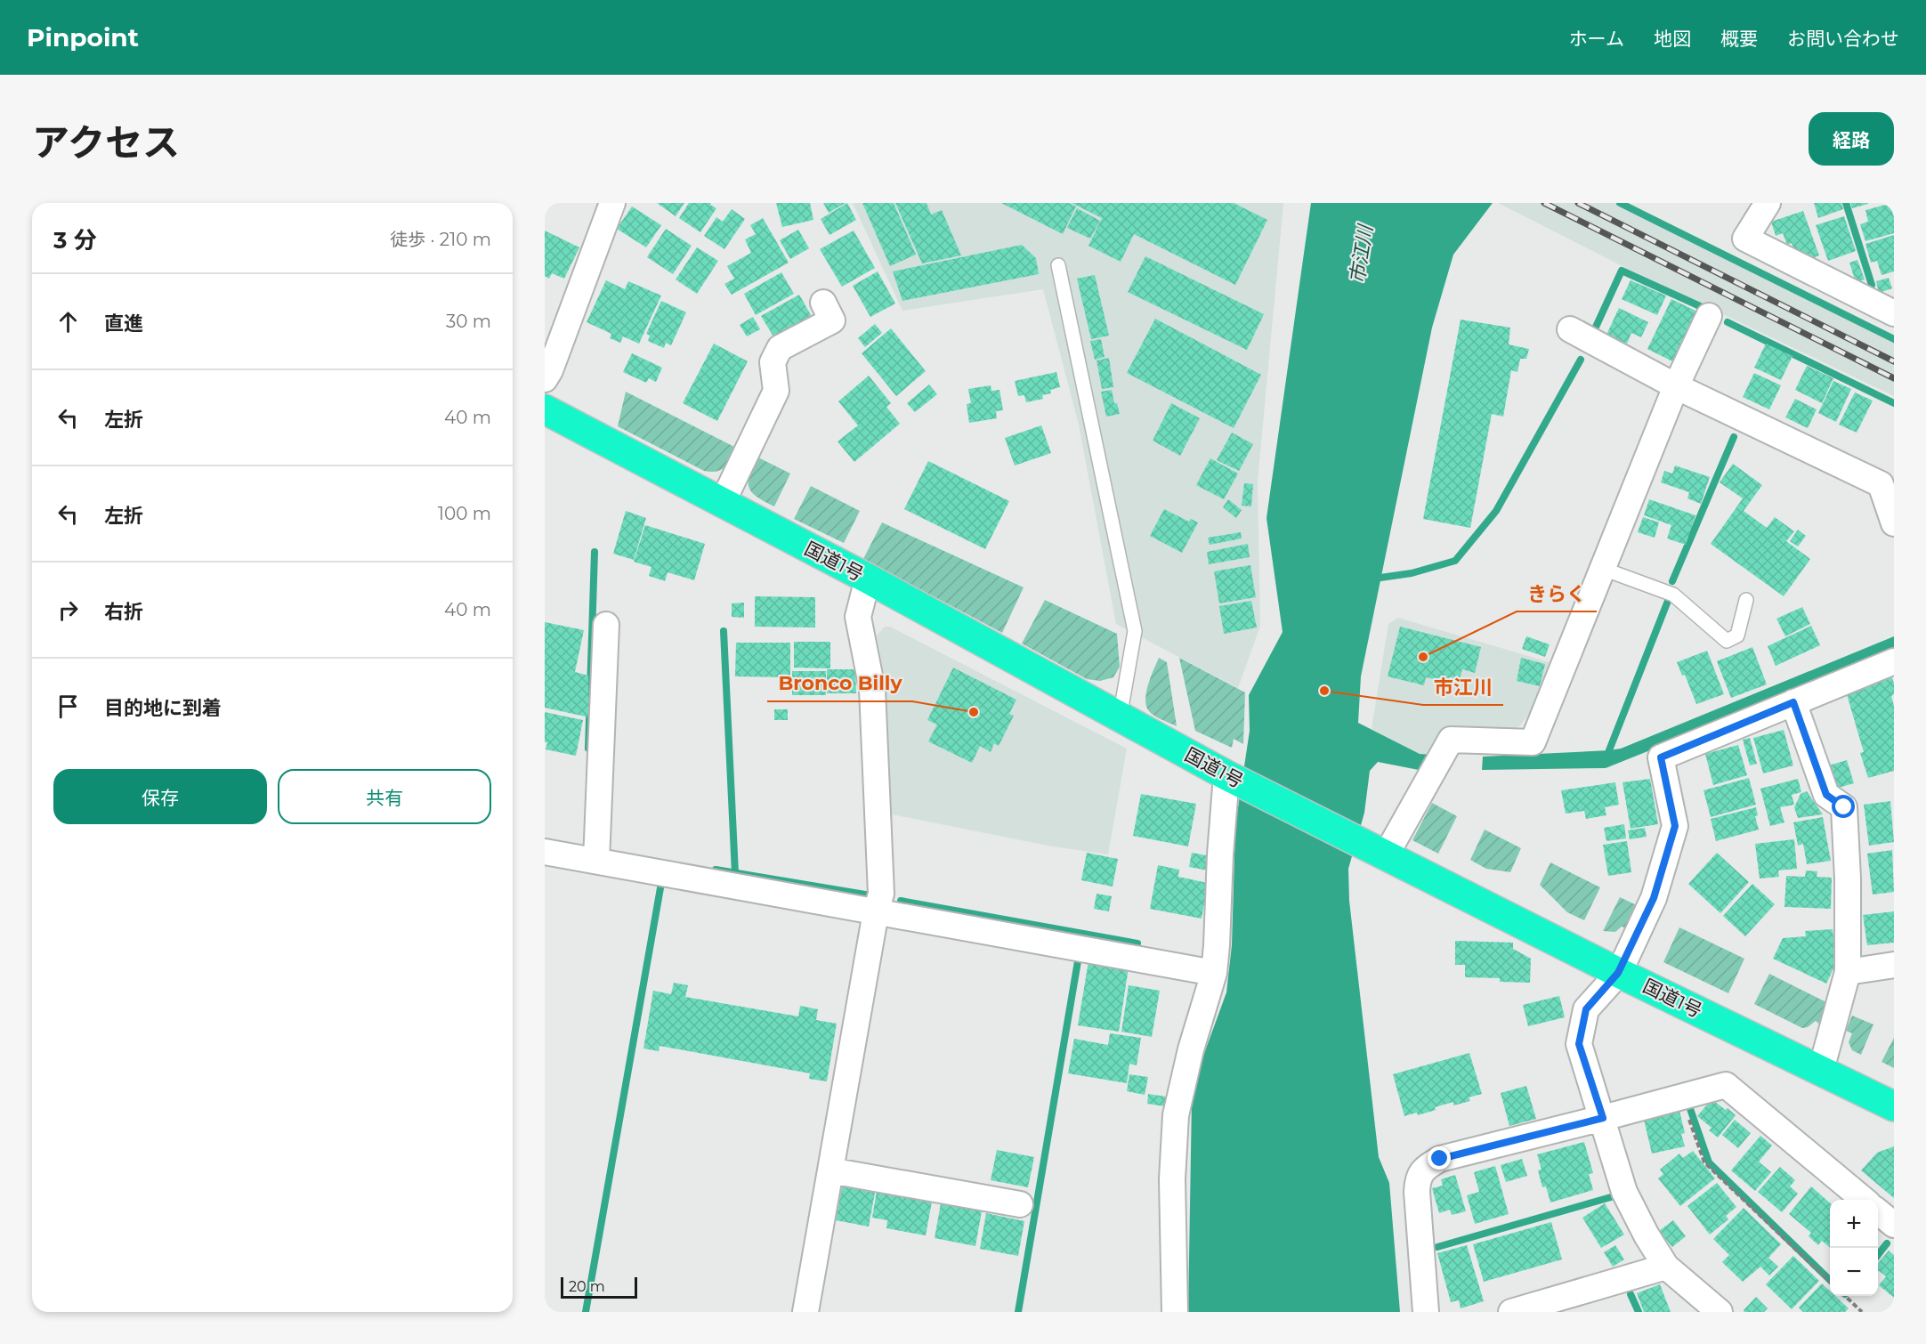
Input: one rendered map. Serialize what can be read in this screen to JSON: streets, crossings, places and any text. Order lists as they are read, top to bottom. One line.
{"streets":{"highway":["国道1号"]},"water":["市江川"],"places":["きらく","市江川","Bronco Billy"],"scale_bar":"20 m","page":{"header":"Pinpoint","nav":["ホーム","地図","概要","お問い合わせ"],"title":"アクセス","buttons":["経路",["保存","共有"]],"heading":["3 分","徒歩 · 210 m"],"list":[["直進","30 m"],["左折","40 m"],["左折","100 m"],["右折","40 m"],"目的地に到着"],"map_buttons":["+","−"],"scale":"20 m"}}
